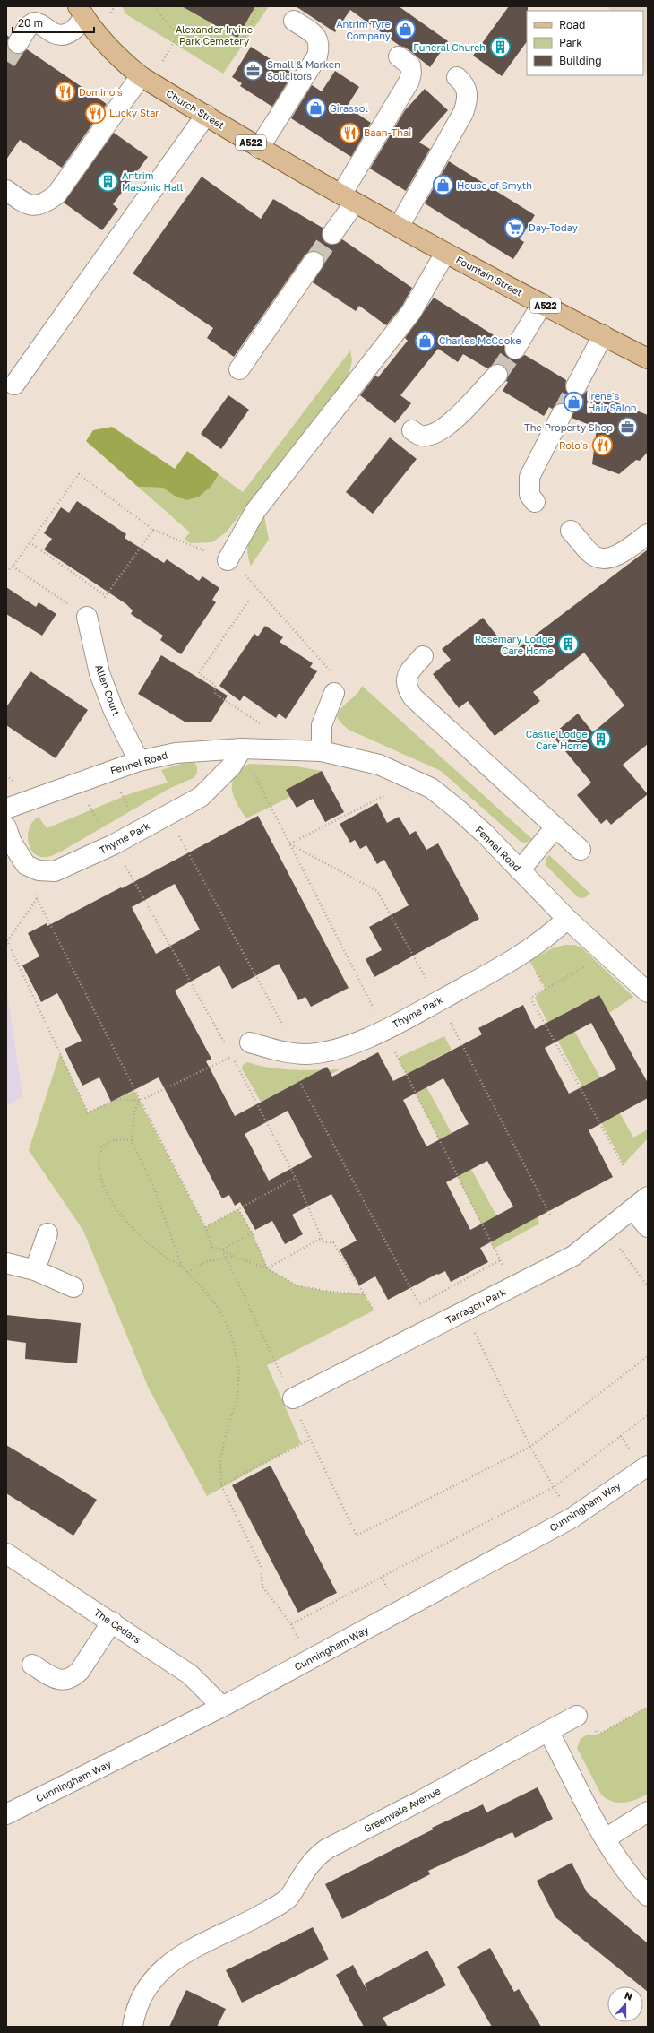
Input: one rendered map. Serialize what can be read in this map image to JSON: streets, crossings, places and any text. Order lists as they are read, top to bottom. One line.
{"streets":{"main road":["Church Street","A522","Fountain Street"],"street":["Allen Court","Fennel Road","Thyme Park","Tarragon Park","Cunningham Way","The Cedars","Greenvale Avenue"]},"crossings":[["Church Street","Fountain Street"],["Allen Court","Fennel Road"],["Fennel Road","Thyme Park"],["Cunningham Way","The Cedars"]],"parks":["Alexander Irvine Park Cemetery"],"places":{"shop":["Antrim Tyre Company","Girassol","House of Smyth","Charles McCooke","Irene's Hair Salon"],"building":["Funeral Church","Antrim Masonic Hall","Rosemary Lodge Care Home","Castle Lodge Care Home"],"office":["Small & Marken Solicitors","The Property Shop"],"restaurant":["Domino's","Lucky Star","Baan-Thai","Rolo's"],"supermarket":["Day-Today"]},"legend":["Road","Park","Building"],"scale_bar":"20 m","north":"top"}
